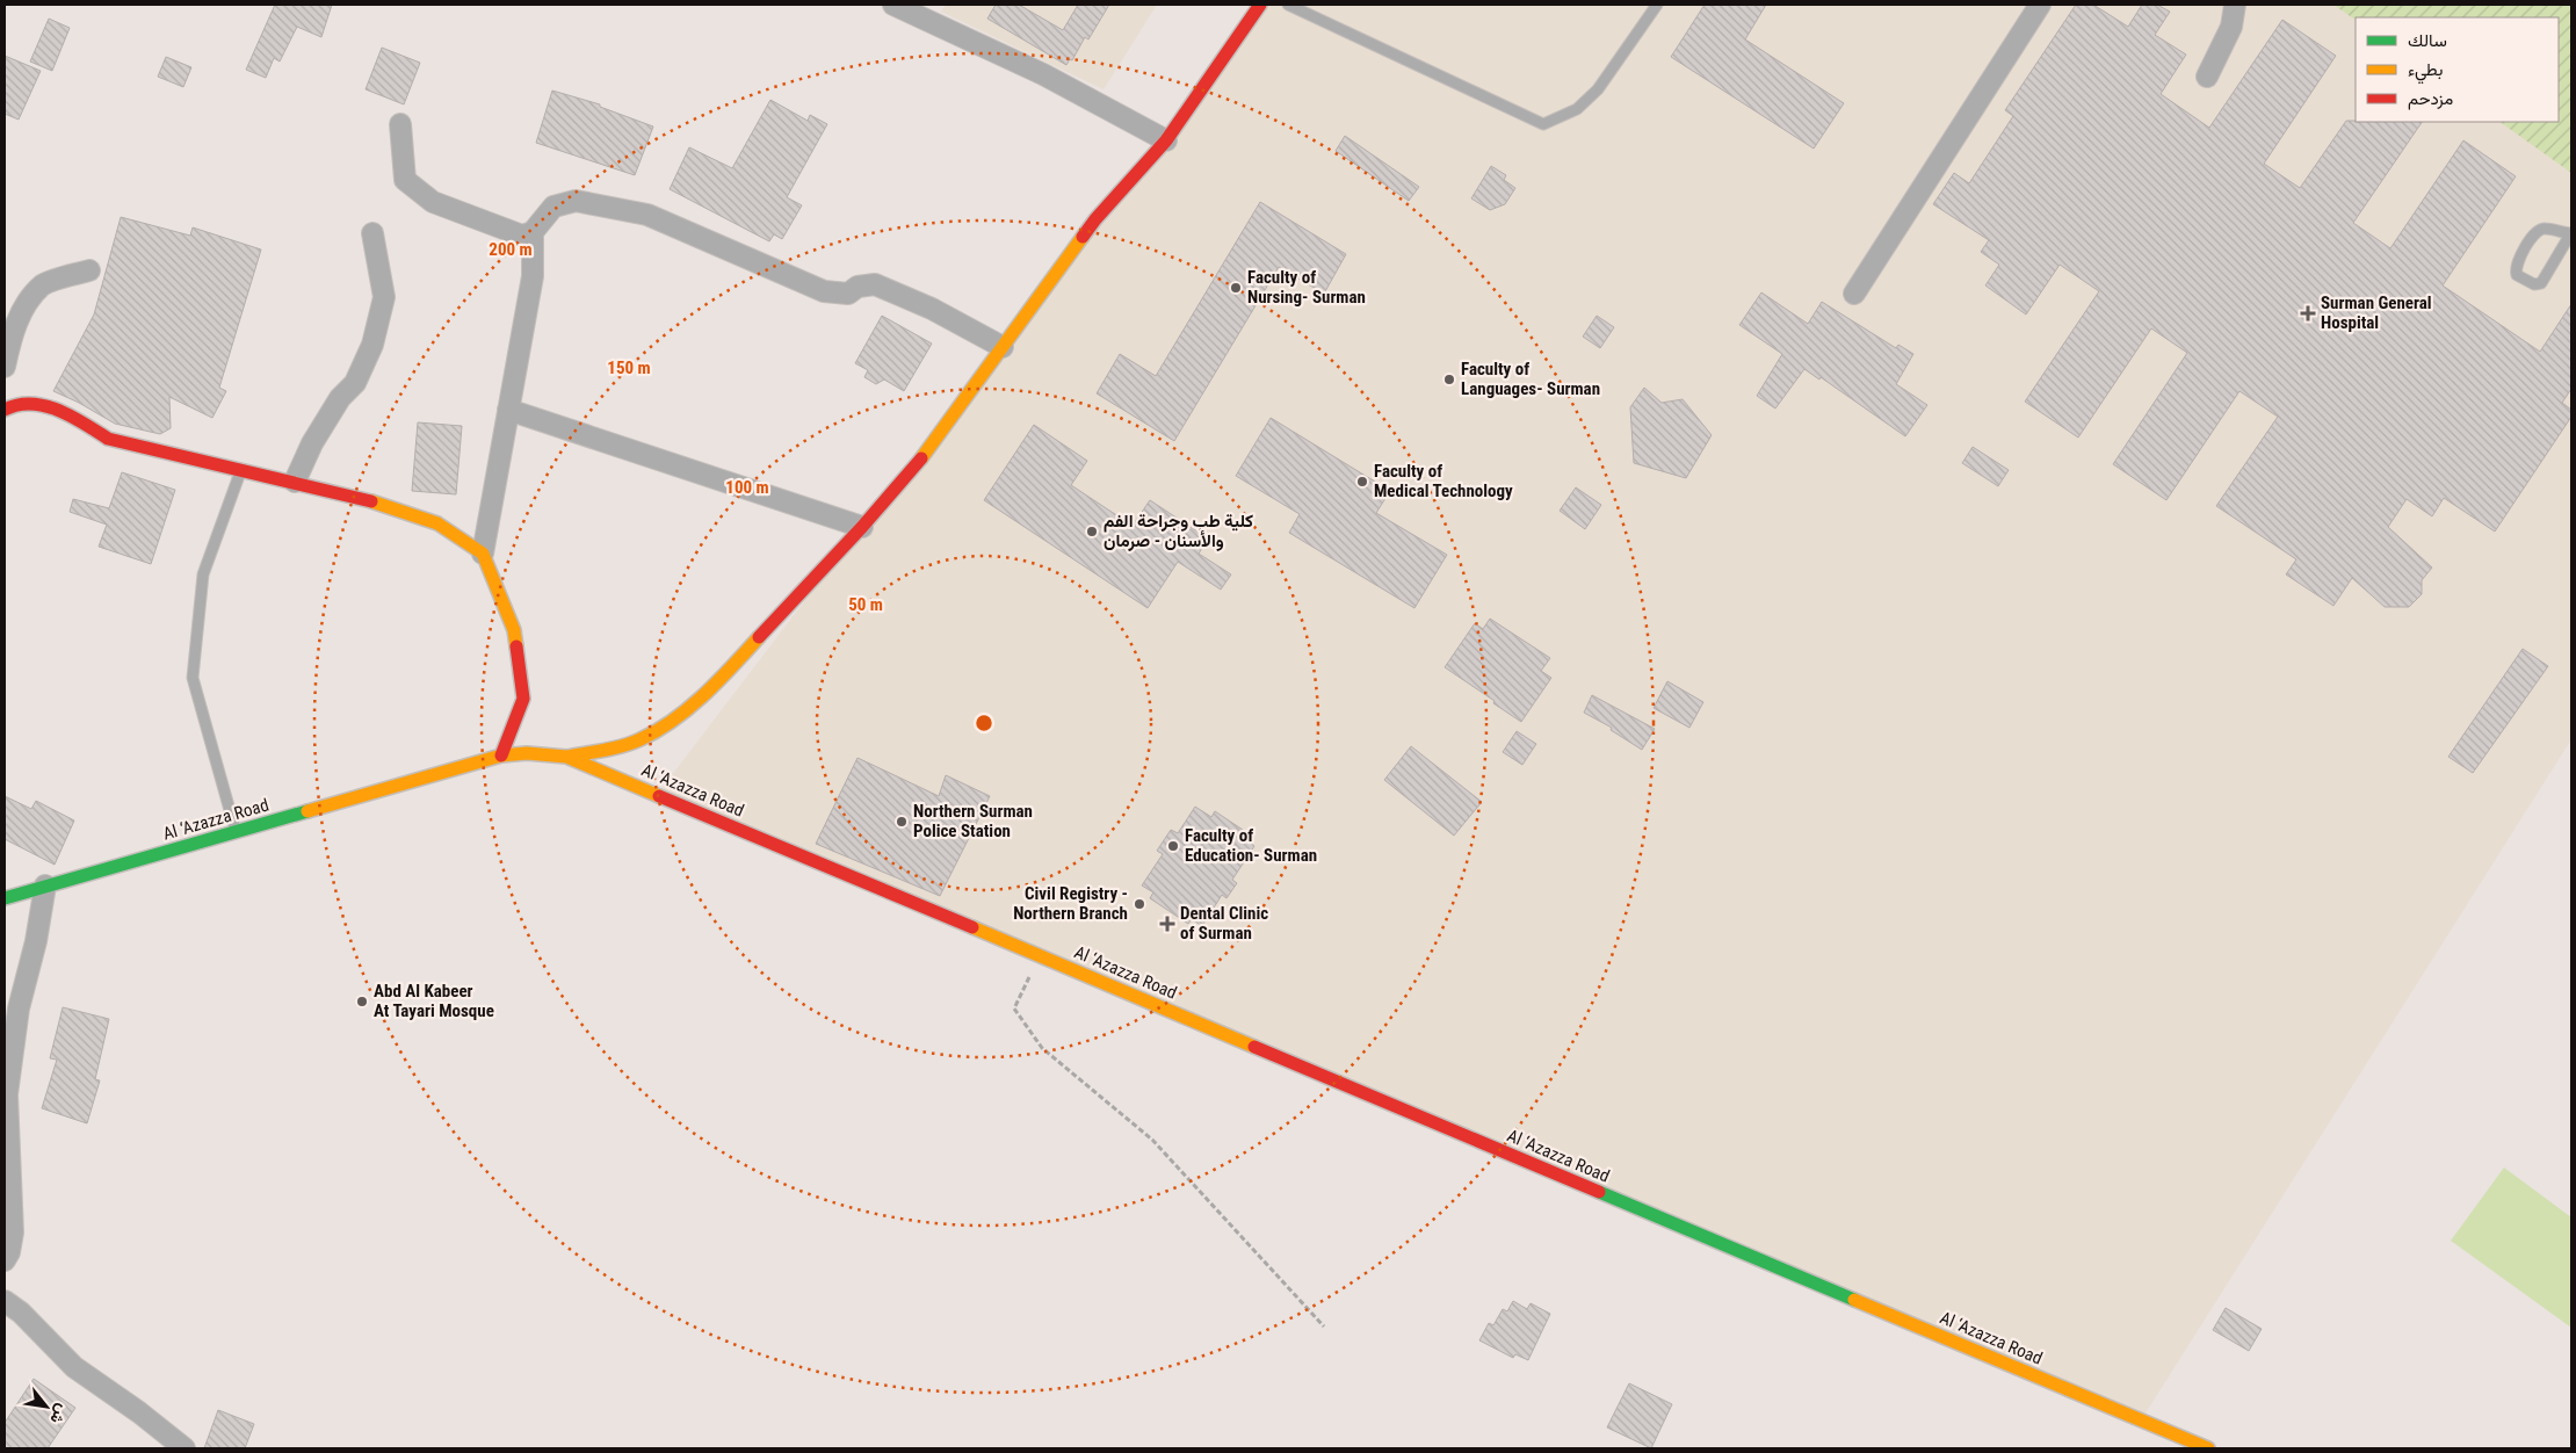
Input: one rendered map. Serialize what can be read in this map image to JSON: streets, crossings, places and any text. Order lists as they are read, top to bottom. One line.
{"streets":{"street":["Al ‘Azazza Road"]},"places":{"other":["Faculty of Nursing- Surman","Faculty of Languages- Surman","Faculty of Medical Technology","كلية طب وجراحة الفم والأسنان - صرمان","Northern Surman Police Station","Faculty of Education- Surman","Civil Registry - Northern Branch","Abd Al Kabeer At Tayari Mosque"],"health":["Surman General Hospital","Dental Clinic of Surman"]},"legend":["سالك","بطيء","مزدحم"],"north":"bottom right","rings":["200 m","150 m","100 m","50 m"]}
